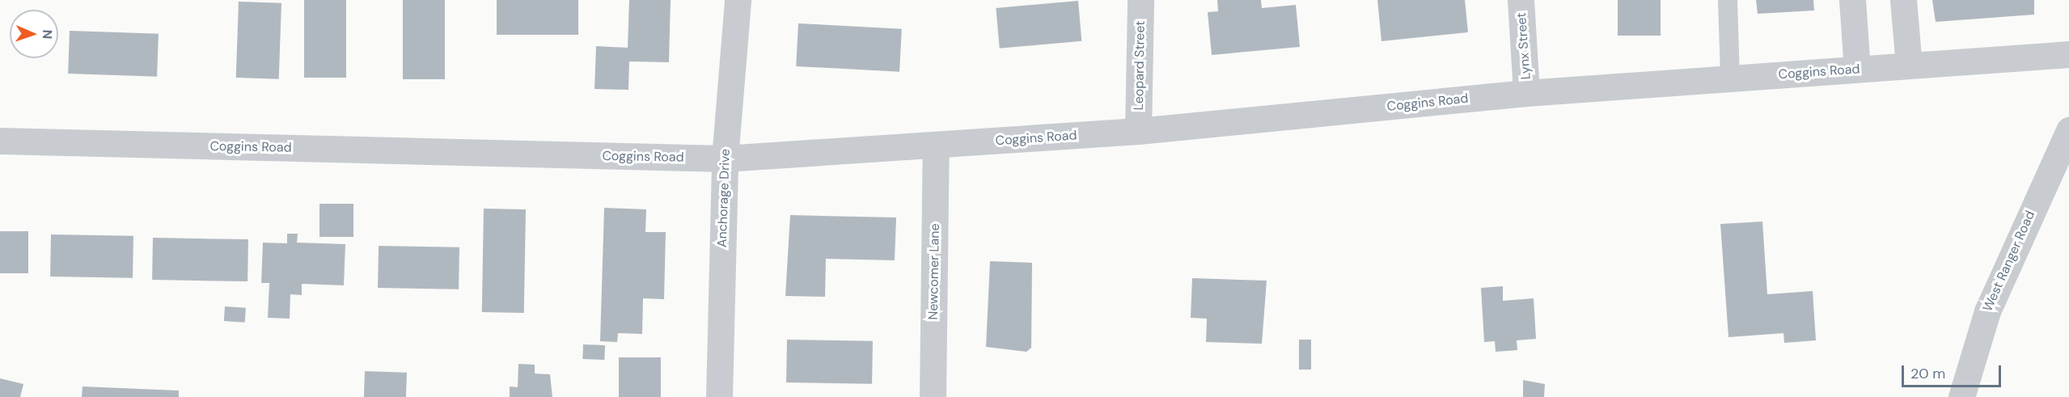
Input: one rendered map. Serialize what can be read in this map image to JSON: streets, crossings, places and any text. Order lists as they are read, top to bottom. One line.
{"streets":{"street":["Lynx Street","Leopard Street","Coggins Road","Anchorage Drive","West Ranger Road","Newcomer Lane"]},"crossings":[["Lynx Street","Coggins Road"],["Leopard Street","Coggins Road"],["Coggins Road","Anchorage Drive"],["Coggins Road","Newcomer Lane"]],"scale_bar":"20 m","north":"right"}
